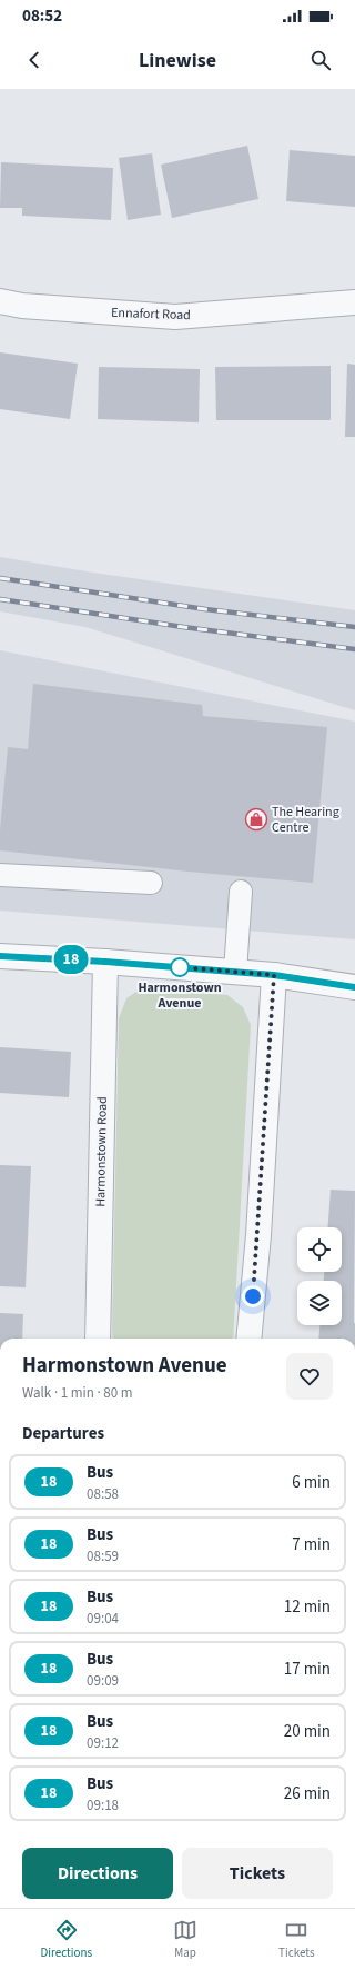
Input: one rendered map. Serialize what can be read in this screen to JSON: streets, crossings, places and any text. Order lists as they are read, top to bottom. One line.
{"streets":{"street":["Ennafort Road","Harmonstown Road"]},"places":{"shop":["The Hearing Centre"],"other":["Harmonstown Avenue"]},"lines":["bus line 18"],"page":{"status":"08:52","header":"Linewise","on_map":"18","heading":[["Harmonstown Avenue","Walk · 1 min · 80 m"],"Departures"],"list":[{"mark":"18","name":"Bus","note":"08:58","value":"6 min"},{"mark":"18","name":"Bus","note":"08:59","value":"7 min"},{"mark":"18","name":"Bus","note":"09:04","value":"12 min"},{"mark":"18","name":"Bus","note":"09:09","value":"17 min"},{"mark":"18","name":"Bus","note":"09:12","value":"20 min"},{"mark":"18","name":"Bus","note":"09:18","value":"26 min"}],"buttons":["Directions","Tickets"],"tabs":["Directions","Map","Tickets"]}}
